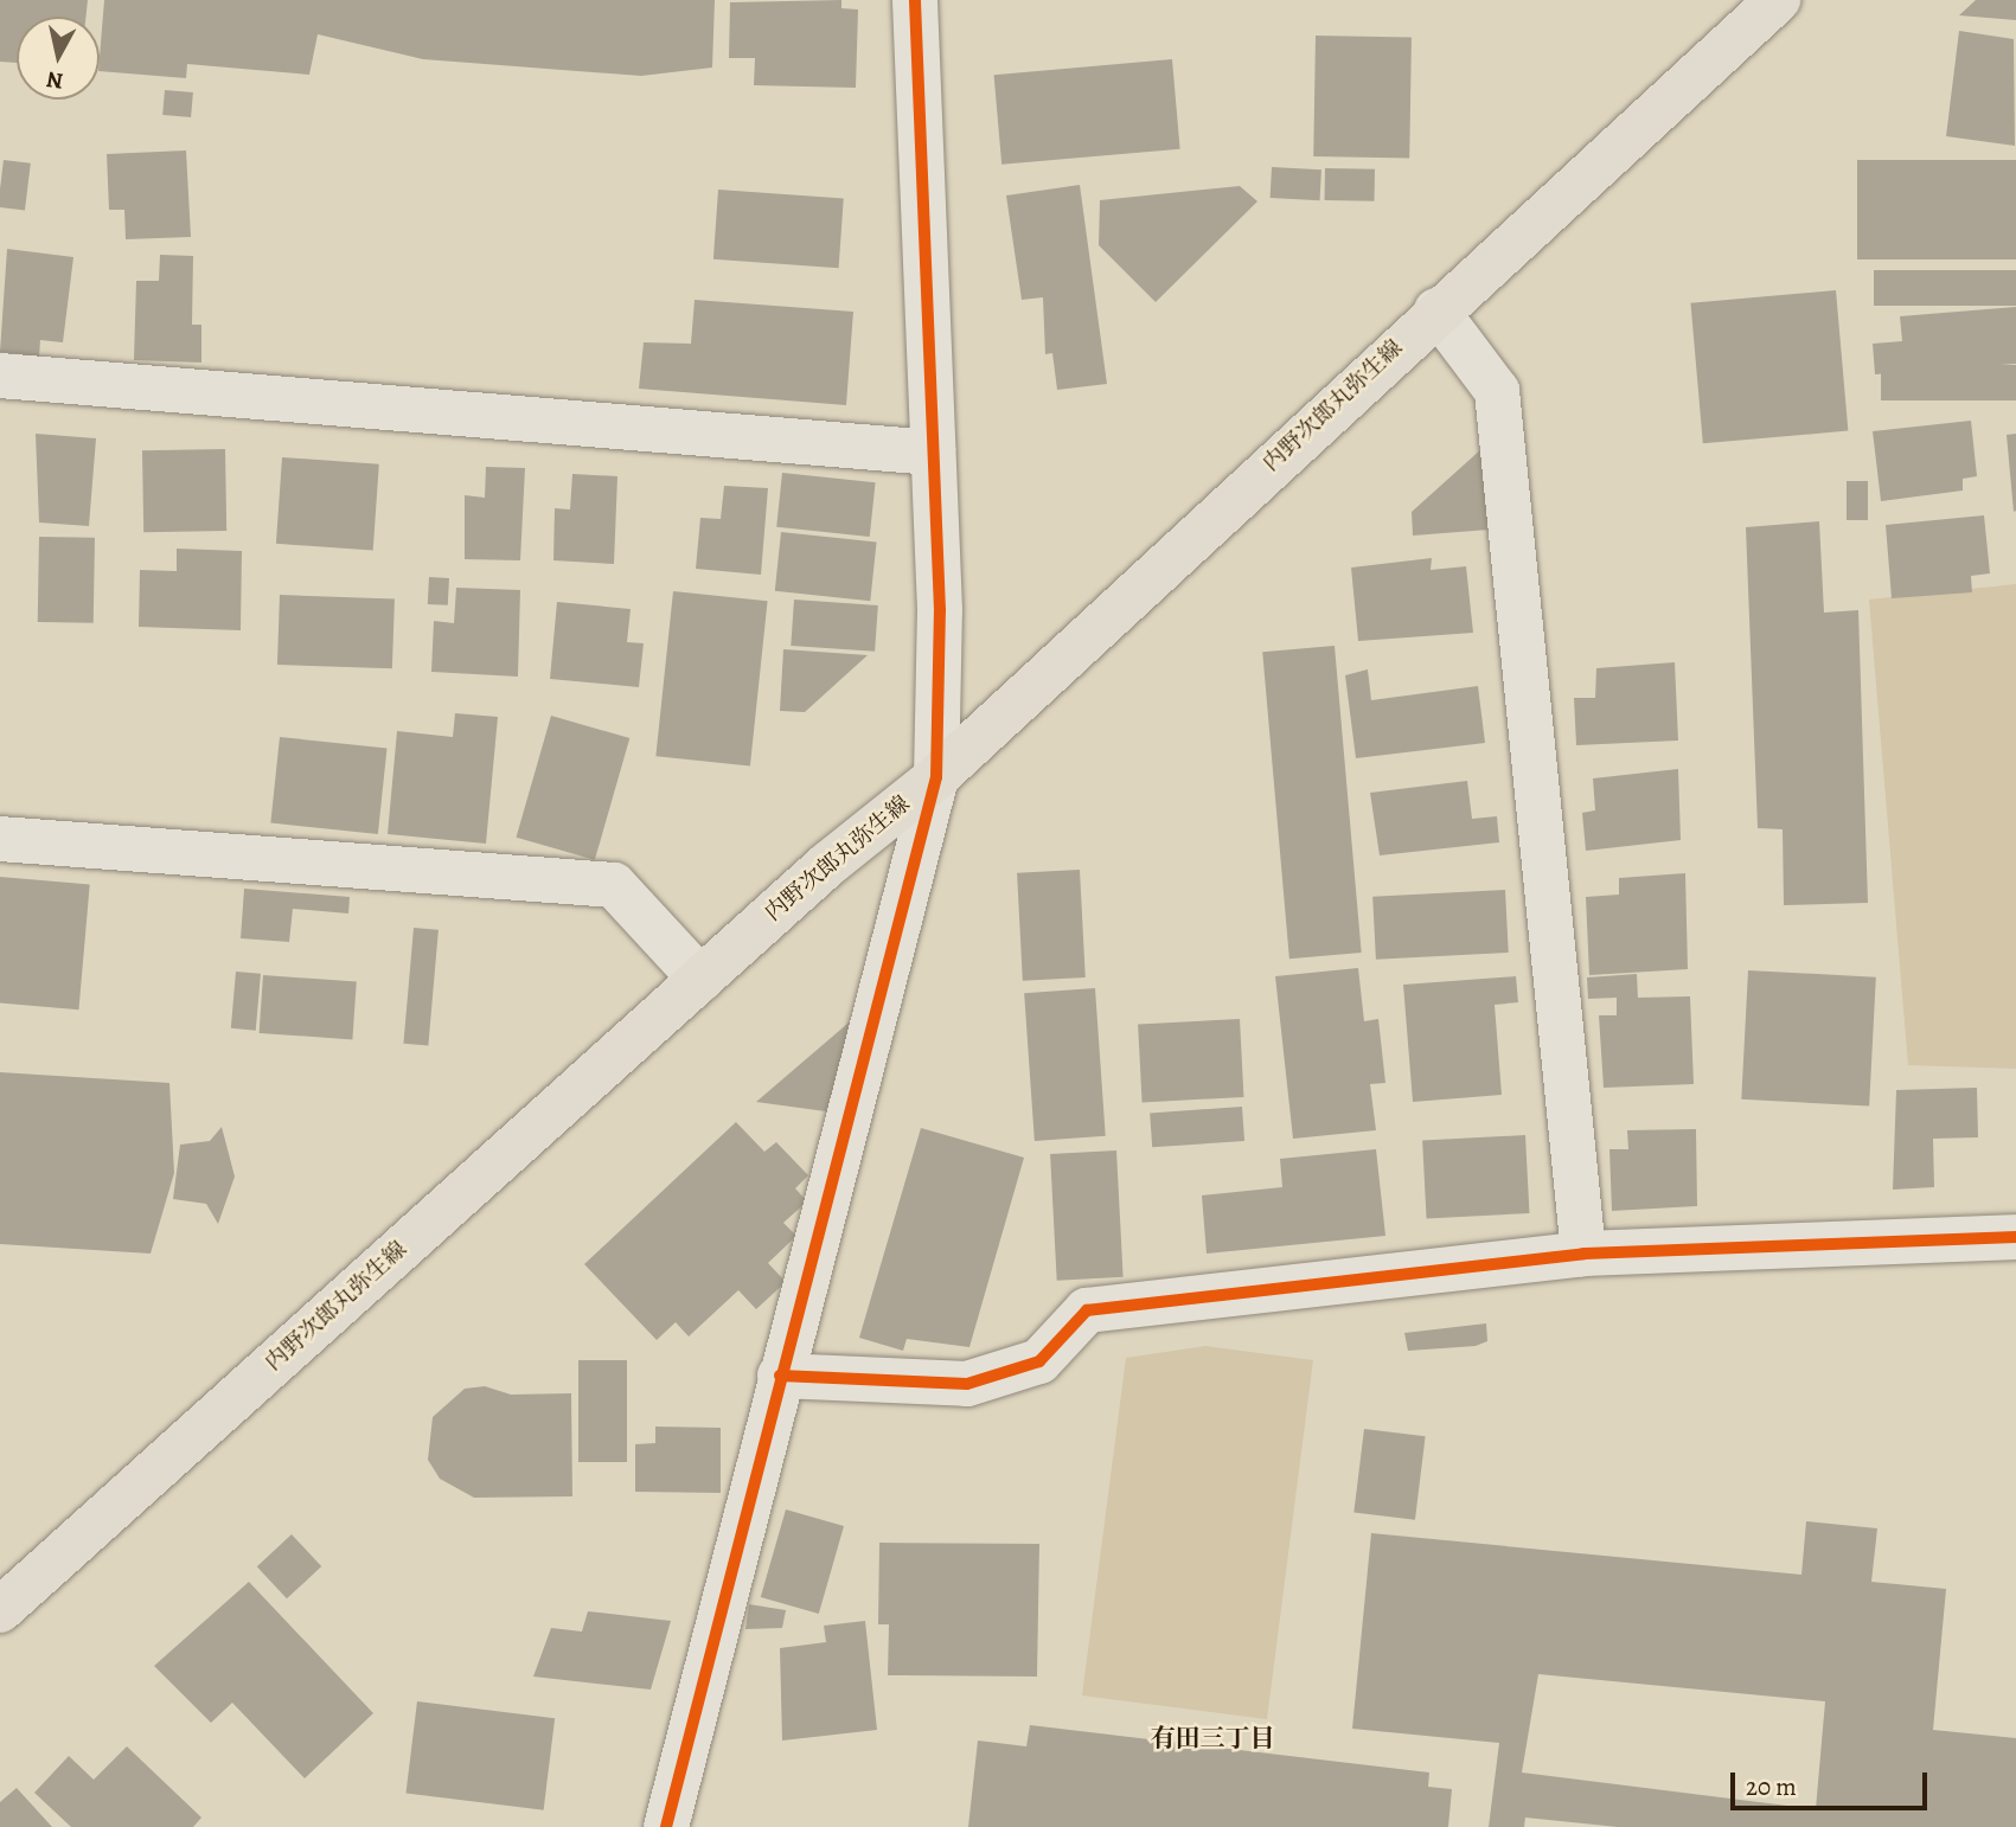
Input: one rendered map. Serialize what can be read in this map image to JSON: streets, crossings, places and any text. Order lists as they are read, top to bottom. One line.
{"streets":{"main road":["内野次郎丸弥生線"]},"districts":["有田三丁目"],"scale_bar":"20 m","north":"bottom"}
